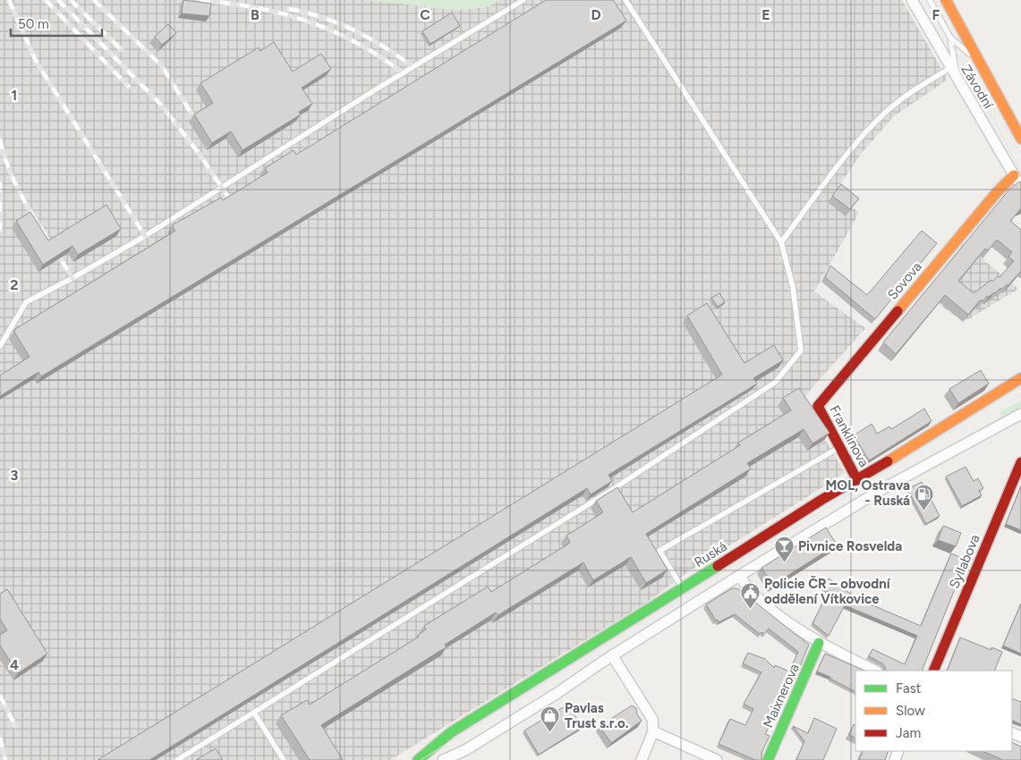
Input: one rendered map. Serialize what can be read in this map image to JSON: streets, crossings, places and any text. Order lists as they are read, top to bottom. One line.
{"streets":{"street":["Závodní","Sovova","Franklinova","Ruská","Syllabova","Maixnerova"]},"crossings":[["Závodní","Sovova"],["Sovova","Franklinova"],["Franklinova","Ruská"]],"places":{"fuel station":["MOL, Ostrava - Ruská"],"bar":["Pivnice Rosvelda"],"public building":["Policie ČR – obvodní oddělení Vítkovice"],"shop":["Pavlas Trust s.r.o."]},"legend":["Fast","Slow","Jam"],"scale_bar":"50 m","grid":{"columns":["B","C","D","E","F"],"rows":["1","2","3","4"]}}
